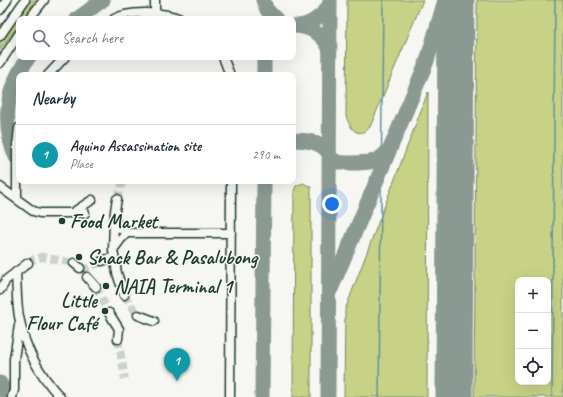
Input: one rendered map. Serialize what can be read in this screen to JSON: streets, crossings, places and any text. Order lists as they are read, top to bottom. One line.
{"places":["Food Market","Snack Bar & Pasalubong","NAIA Terminal 1","Little Flour Café"],"page":{"search":"Search here","heading":"Nearby","list":[{"mark":"1","name":"Aquino Assassination site","note":"Place","value":"290 m"}],"map_buttons":["+","−"],"pins":"1"}}
